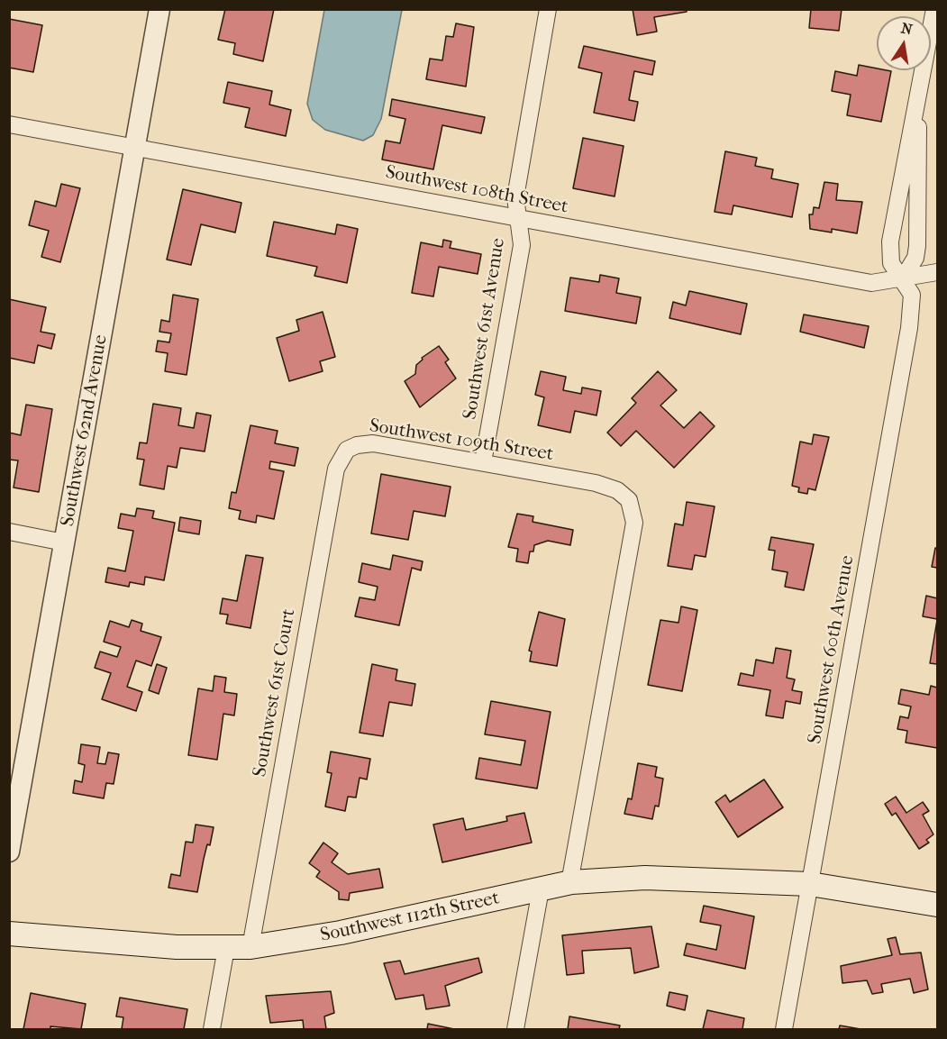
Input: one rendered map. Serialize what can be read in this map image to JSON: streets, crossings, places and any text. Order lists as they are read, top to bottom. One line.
{"streets":{"main road":["Southwest 112th Street"],"street":["Southwest 108th Street","Southwest 61st Avenue","Southwest 62nd Avenue","Southwest 109th Street","Southwest 60th Avenue","Southwest 61st Court"]},"crossings":[["Southwest 108th Street","Southwest 61st Avenue"],["Southwest 108th Street","Southwest 62nd Avenue"],["Southwest 108th Street","Southwest 60th Avenue"],["Southwest 61st Avenue","Southwest 109th Street"],["Southwest 109th Street","Southwest 61st Court"],["Southwest 109th Street","Southwest 112th Street"],["Southwest 60th Avenue","Southwest 112th Street"],["Southwest 61st Court","Southwest 112th Street"]],"north":"top"}
